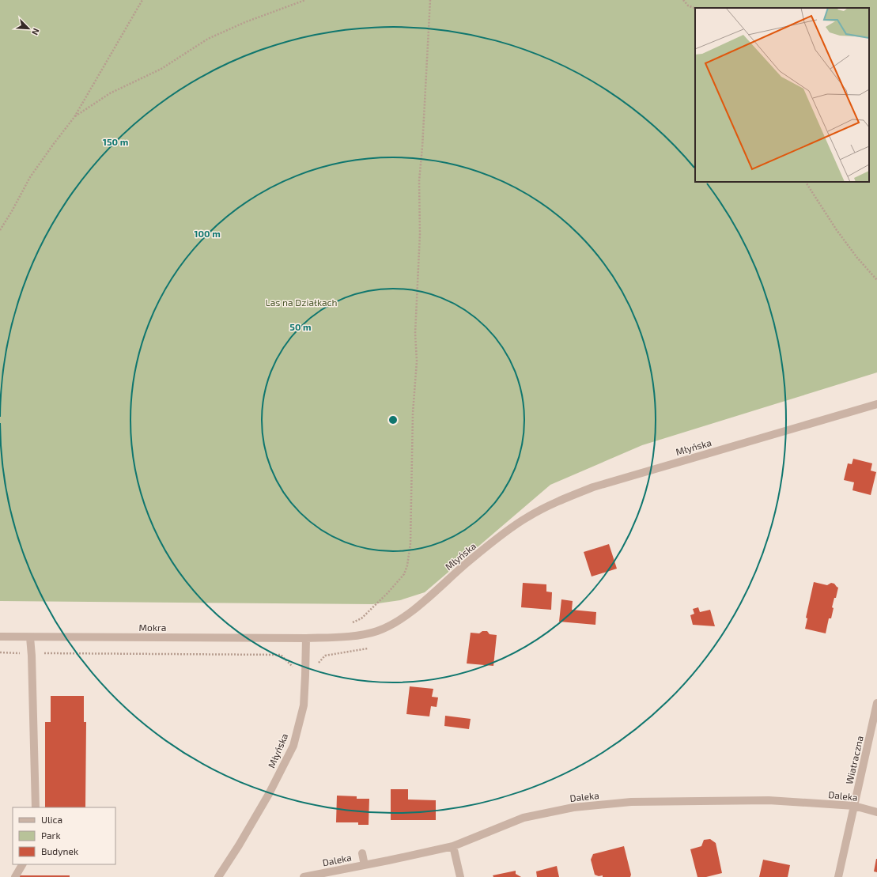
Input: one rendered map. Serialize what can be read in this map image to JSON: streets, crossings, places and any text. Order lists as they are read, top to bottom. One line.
{"streets":{"street":["Młyńska","Mokra","Wiatraczna","Daleka"]},"crossings":[["Młyńska","Mokra"],["Wiatraczna","Daleka"]],"parks":["Las na Działkach"],"legend":["Ulica","Park","Budynek"],"north":"bottom right","rings":["150 m","100 m","50 m"]}
